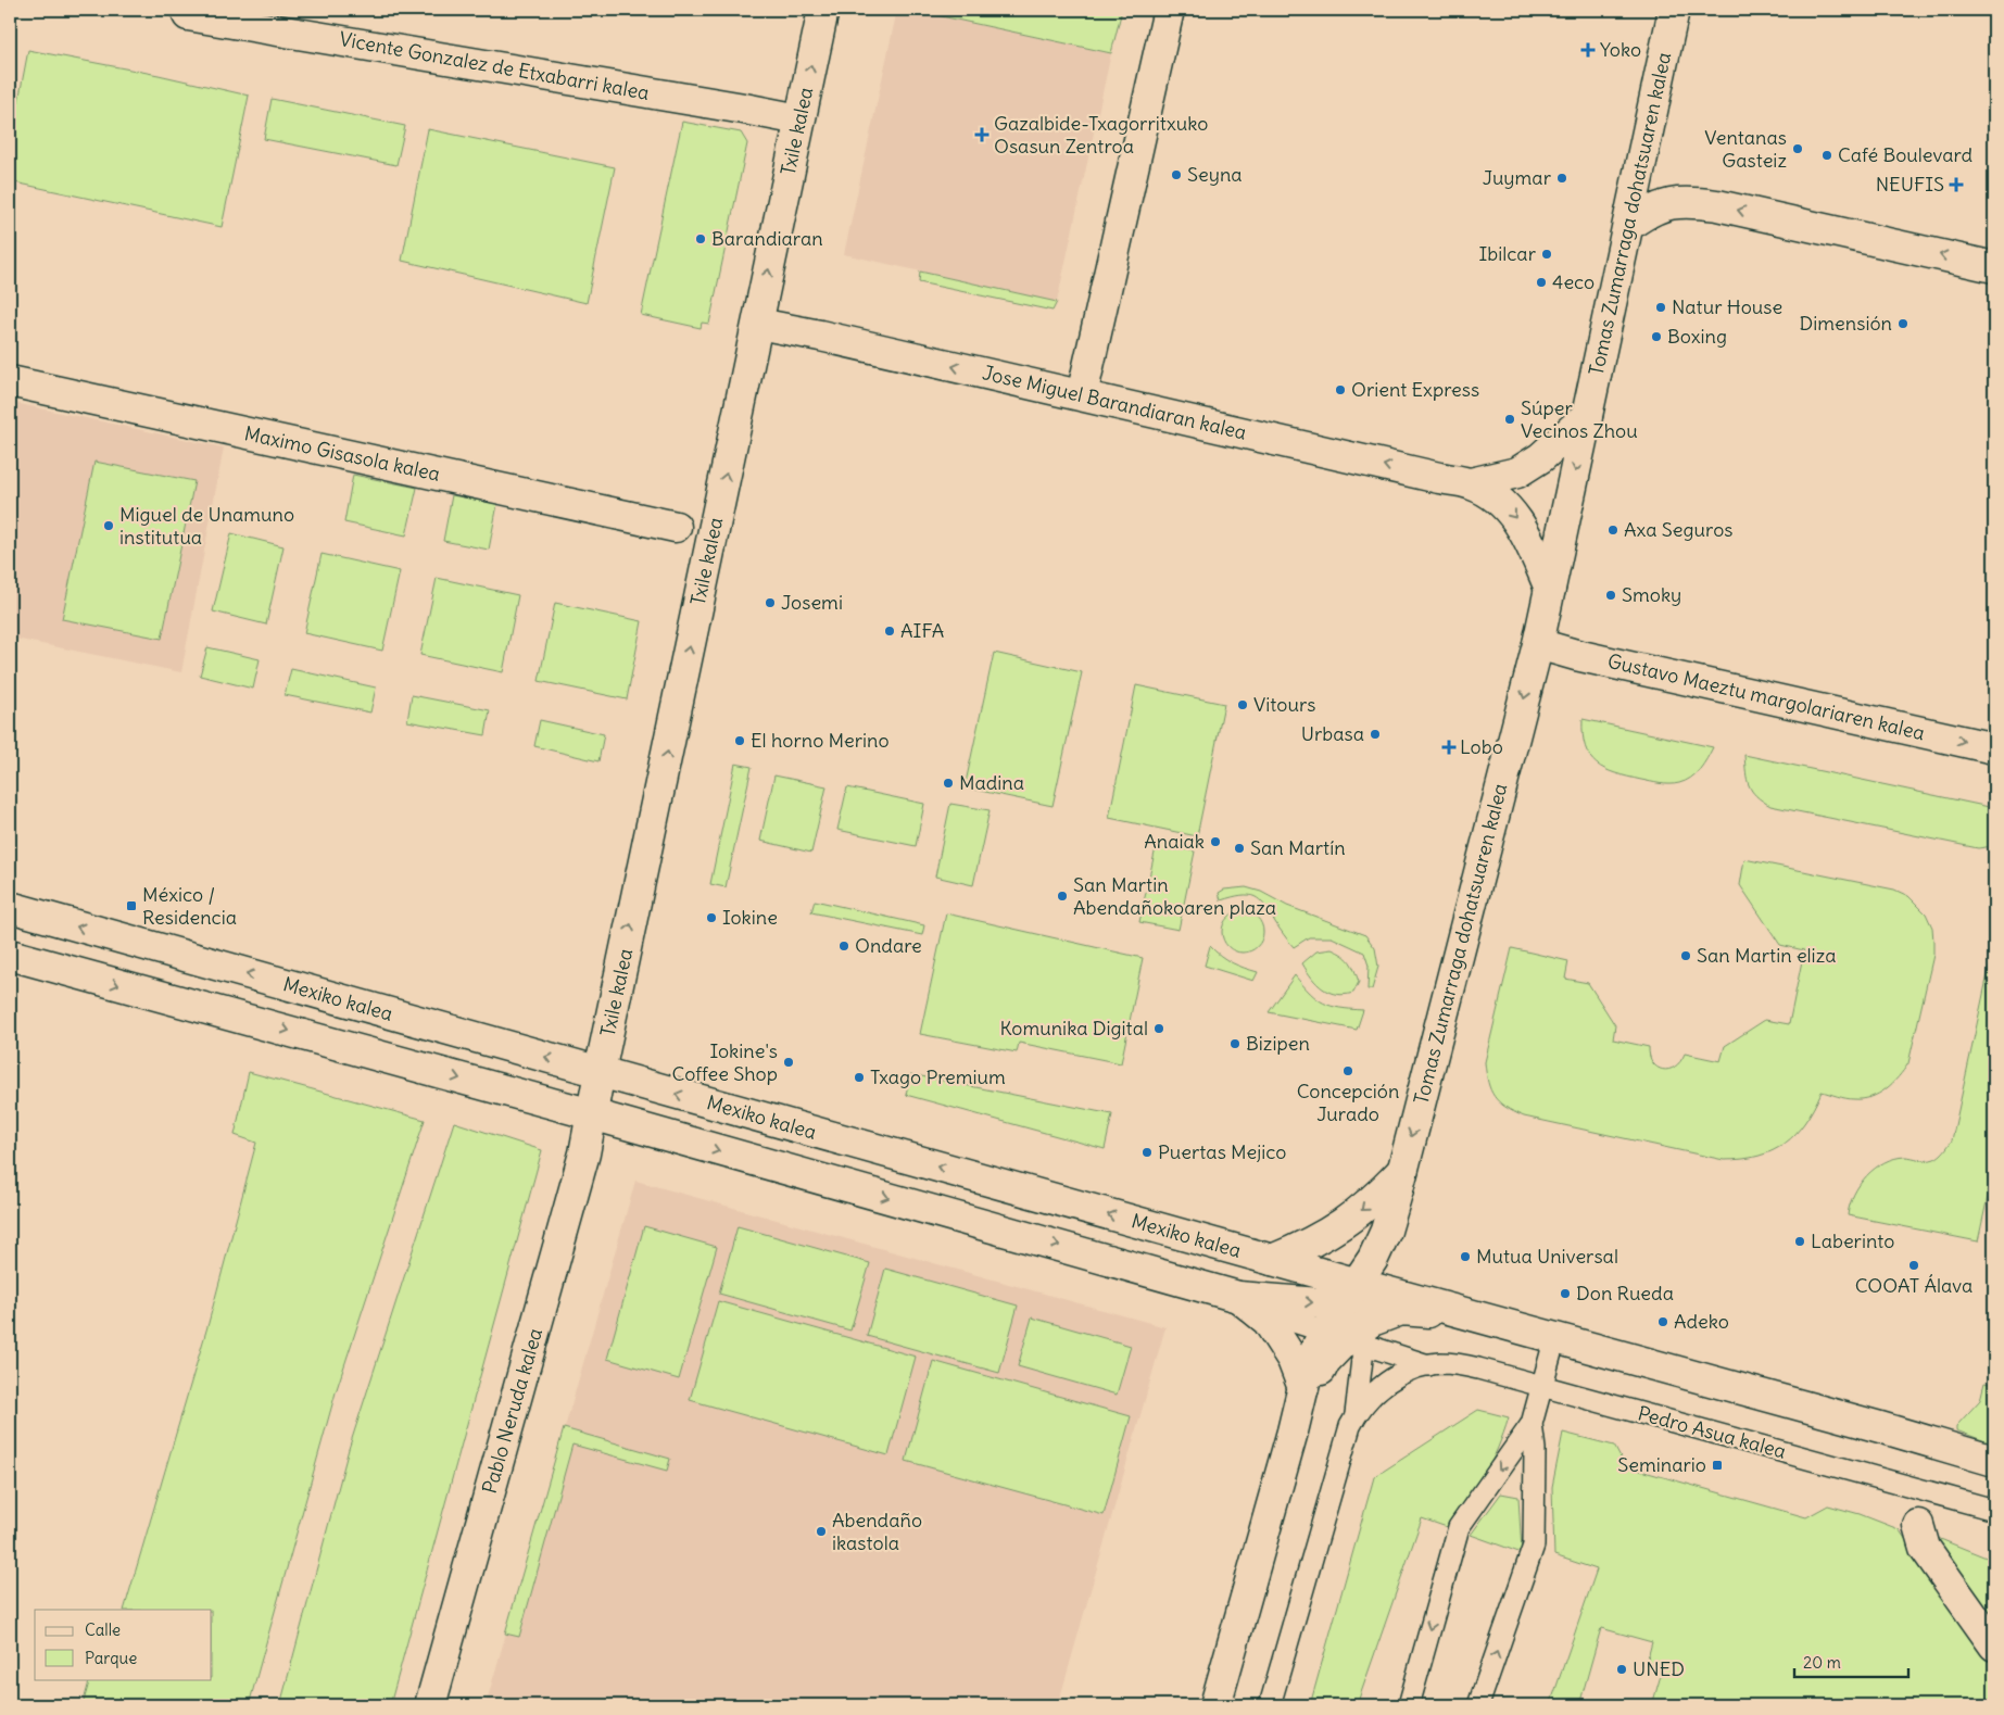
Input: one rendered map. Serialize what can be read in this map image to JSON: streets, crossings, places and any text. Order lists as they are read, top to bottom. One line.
{"streets":{"main road":["Vicente Gonzalez de Etxabarri kalea","Txile kalea","Tomas Zumarraga dohatsuaren kalea","Jose Miguel Barandiaran kalea","Maximo Gisasola kalea","Gustavo Maeztu margolariaren kalea","Mexiko kalea","Pablo Neruda kalea"],"lane":["Pedro Asua kalea"]},"crossings":[["Vicente Gonzalez de Etxabarri kalea","Txile kalea"],["Txile kalea","Jose Miguel Barandiaran kalea"],["Txile kalea","Mexiko kalea"],["Txile kalea","Pablo Neruda kalea"],["Tomas Zumarraga dohatsuaren kalea","Jose Miguel Barandiaran kalea"],["Tomas Zumarraga dohatsuaren kalea","Gustavo Maeztu margolariaren kalea"],["Tomas Zumarraga dohatsuaren kalea","Mexiko kalea"]],"one_way":["Txile kalea","Tomas Zumarraga dohatsuaren kalea","Gustavo Maeztu margolariaren kalea"],"places":{"health":["Yoko","Gazalbide-Txagorritxuko Osasun Zentroa","NEUFIS","Lobo"],"other":["Ventanas Gasteiz","Café Boulevard","Seyna","Juymar","Barandiaran","Ibilcar","4eco","Natur House","Dimensión","Boxing","Orient Express","Súper Vecinos Zhou","Miguel de Unamuno institutua","Axa Seguros","Smoky","Josemi","AIFA","Vitours","Urbasa","El horno Merino","Madina","Anaiak","San Martín","San Martin Abendañokoaren plaza","Iokine","Ondare","San Martin eliza","Komunika Digital","Bizipen","Iokine's Coffee Shop","Concepción Jurado","Txago Premium","Puertas Mejico","Laberinto","Mutua Universal","COOAT Álava","Don Rueda","Adeko","Abendaño ikastola","UNED"],"transit":["México / Residencia","Seminario"]},"legend":["Calle","Parque"],"scale_bar":"20 m"}
